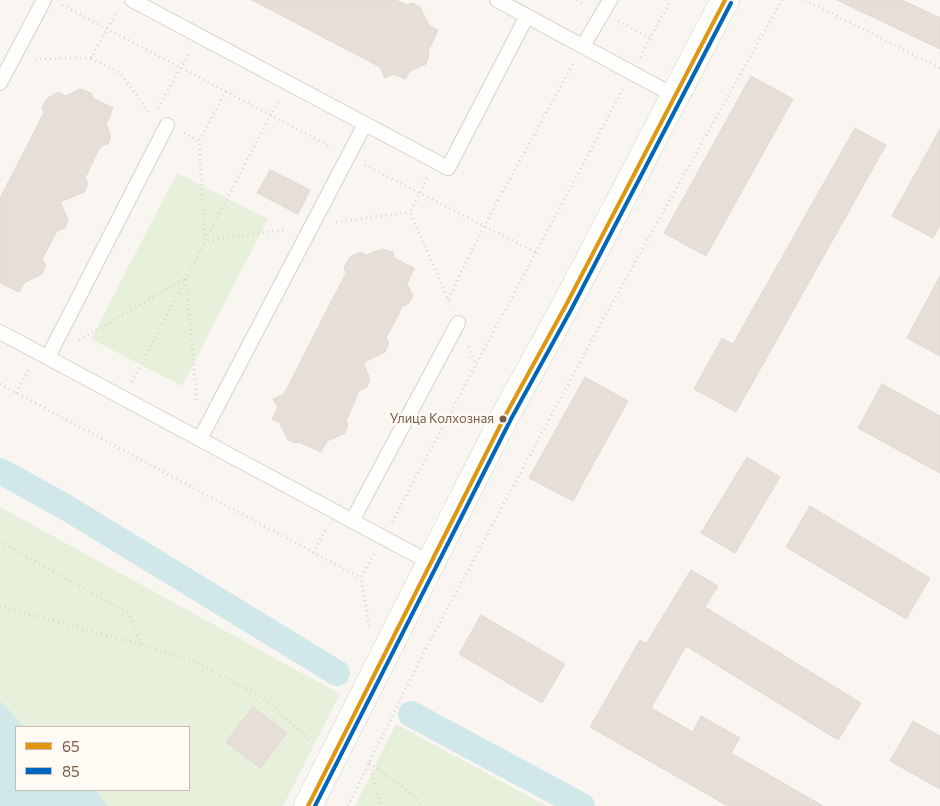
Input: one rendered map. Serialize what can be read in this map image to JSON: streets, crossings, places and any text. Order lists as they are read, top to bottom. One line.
{"places":["Улица Колхозная"],"lines":["transit line 65","transit line 85"],"legend":["65","85"]}
